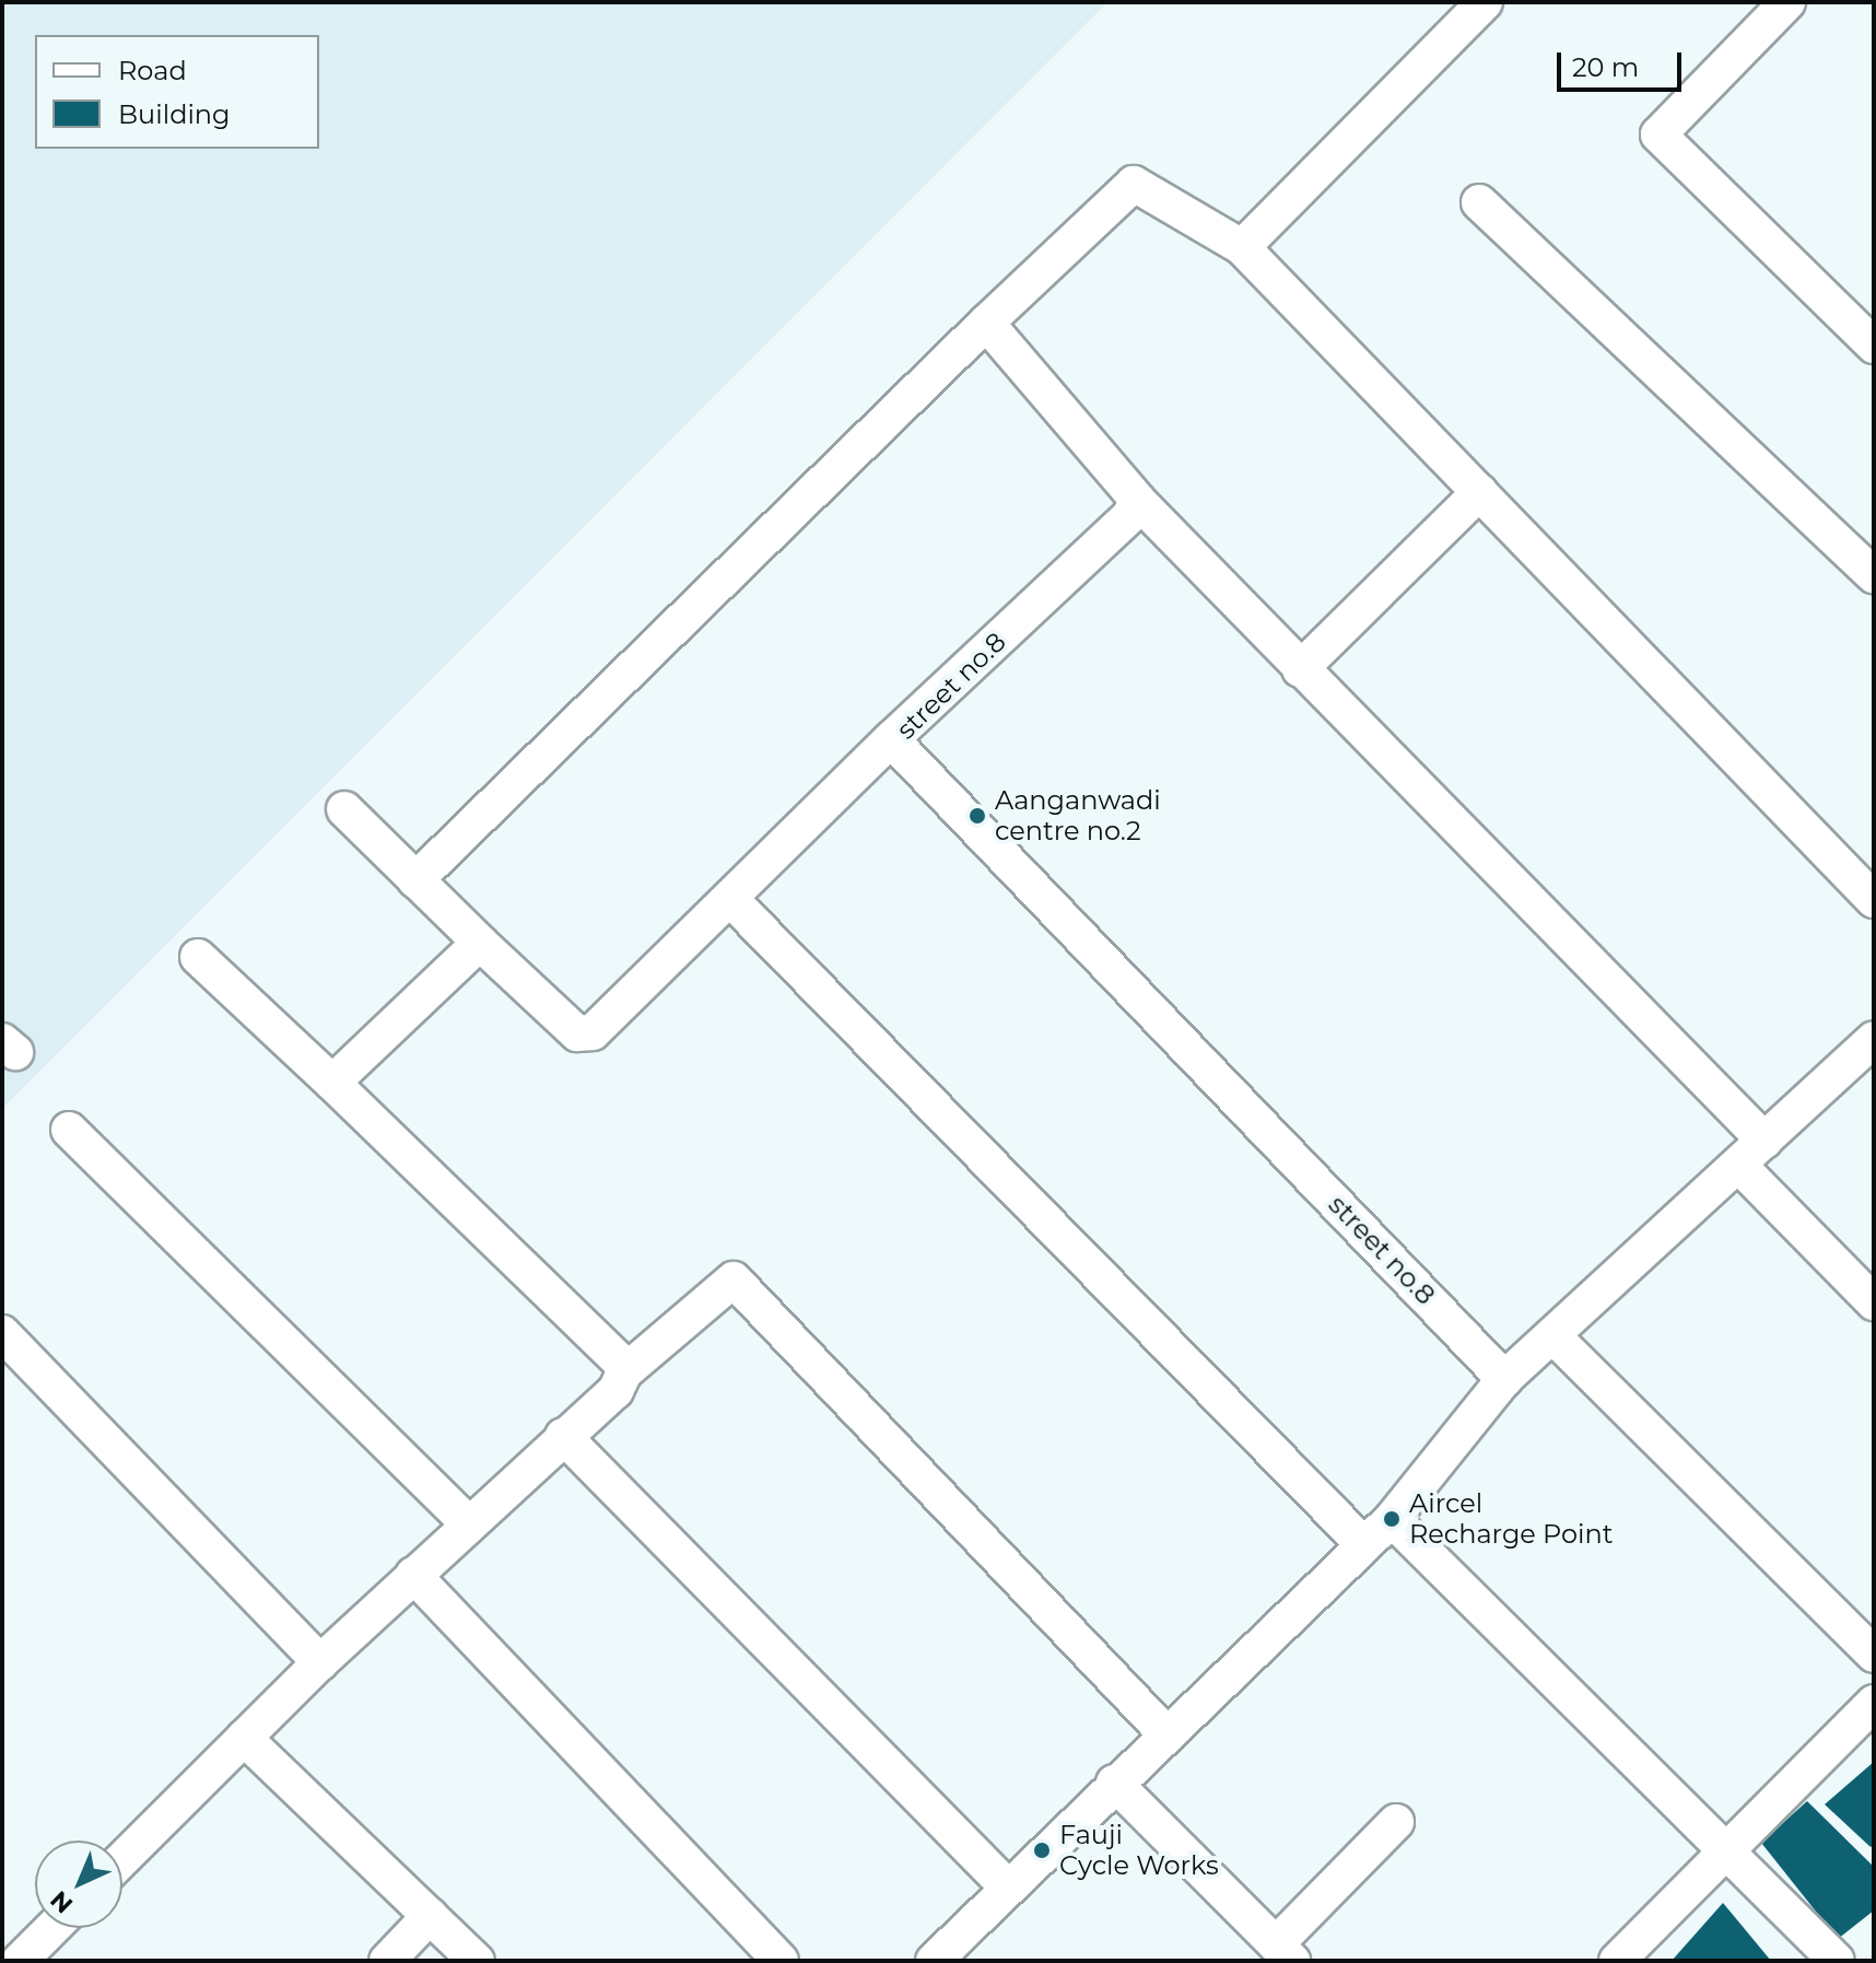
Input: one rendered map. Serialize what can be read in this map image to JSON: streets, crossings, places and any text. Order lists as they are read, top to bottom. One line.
{"streets":{"street":["street no.8"]},"places":["Aanganwadi centre no.2","Aircel Recharge Point","Fauji Cycle Works"],"legend":["Road","Building"],"scale_bar":"20 m","north":"bottom left"}
